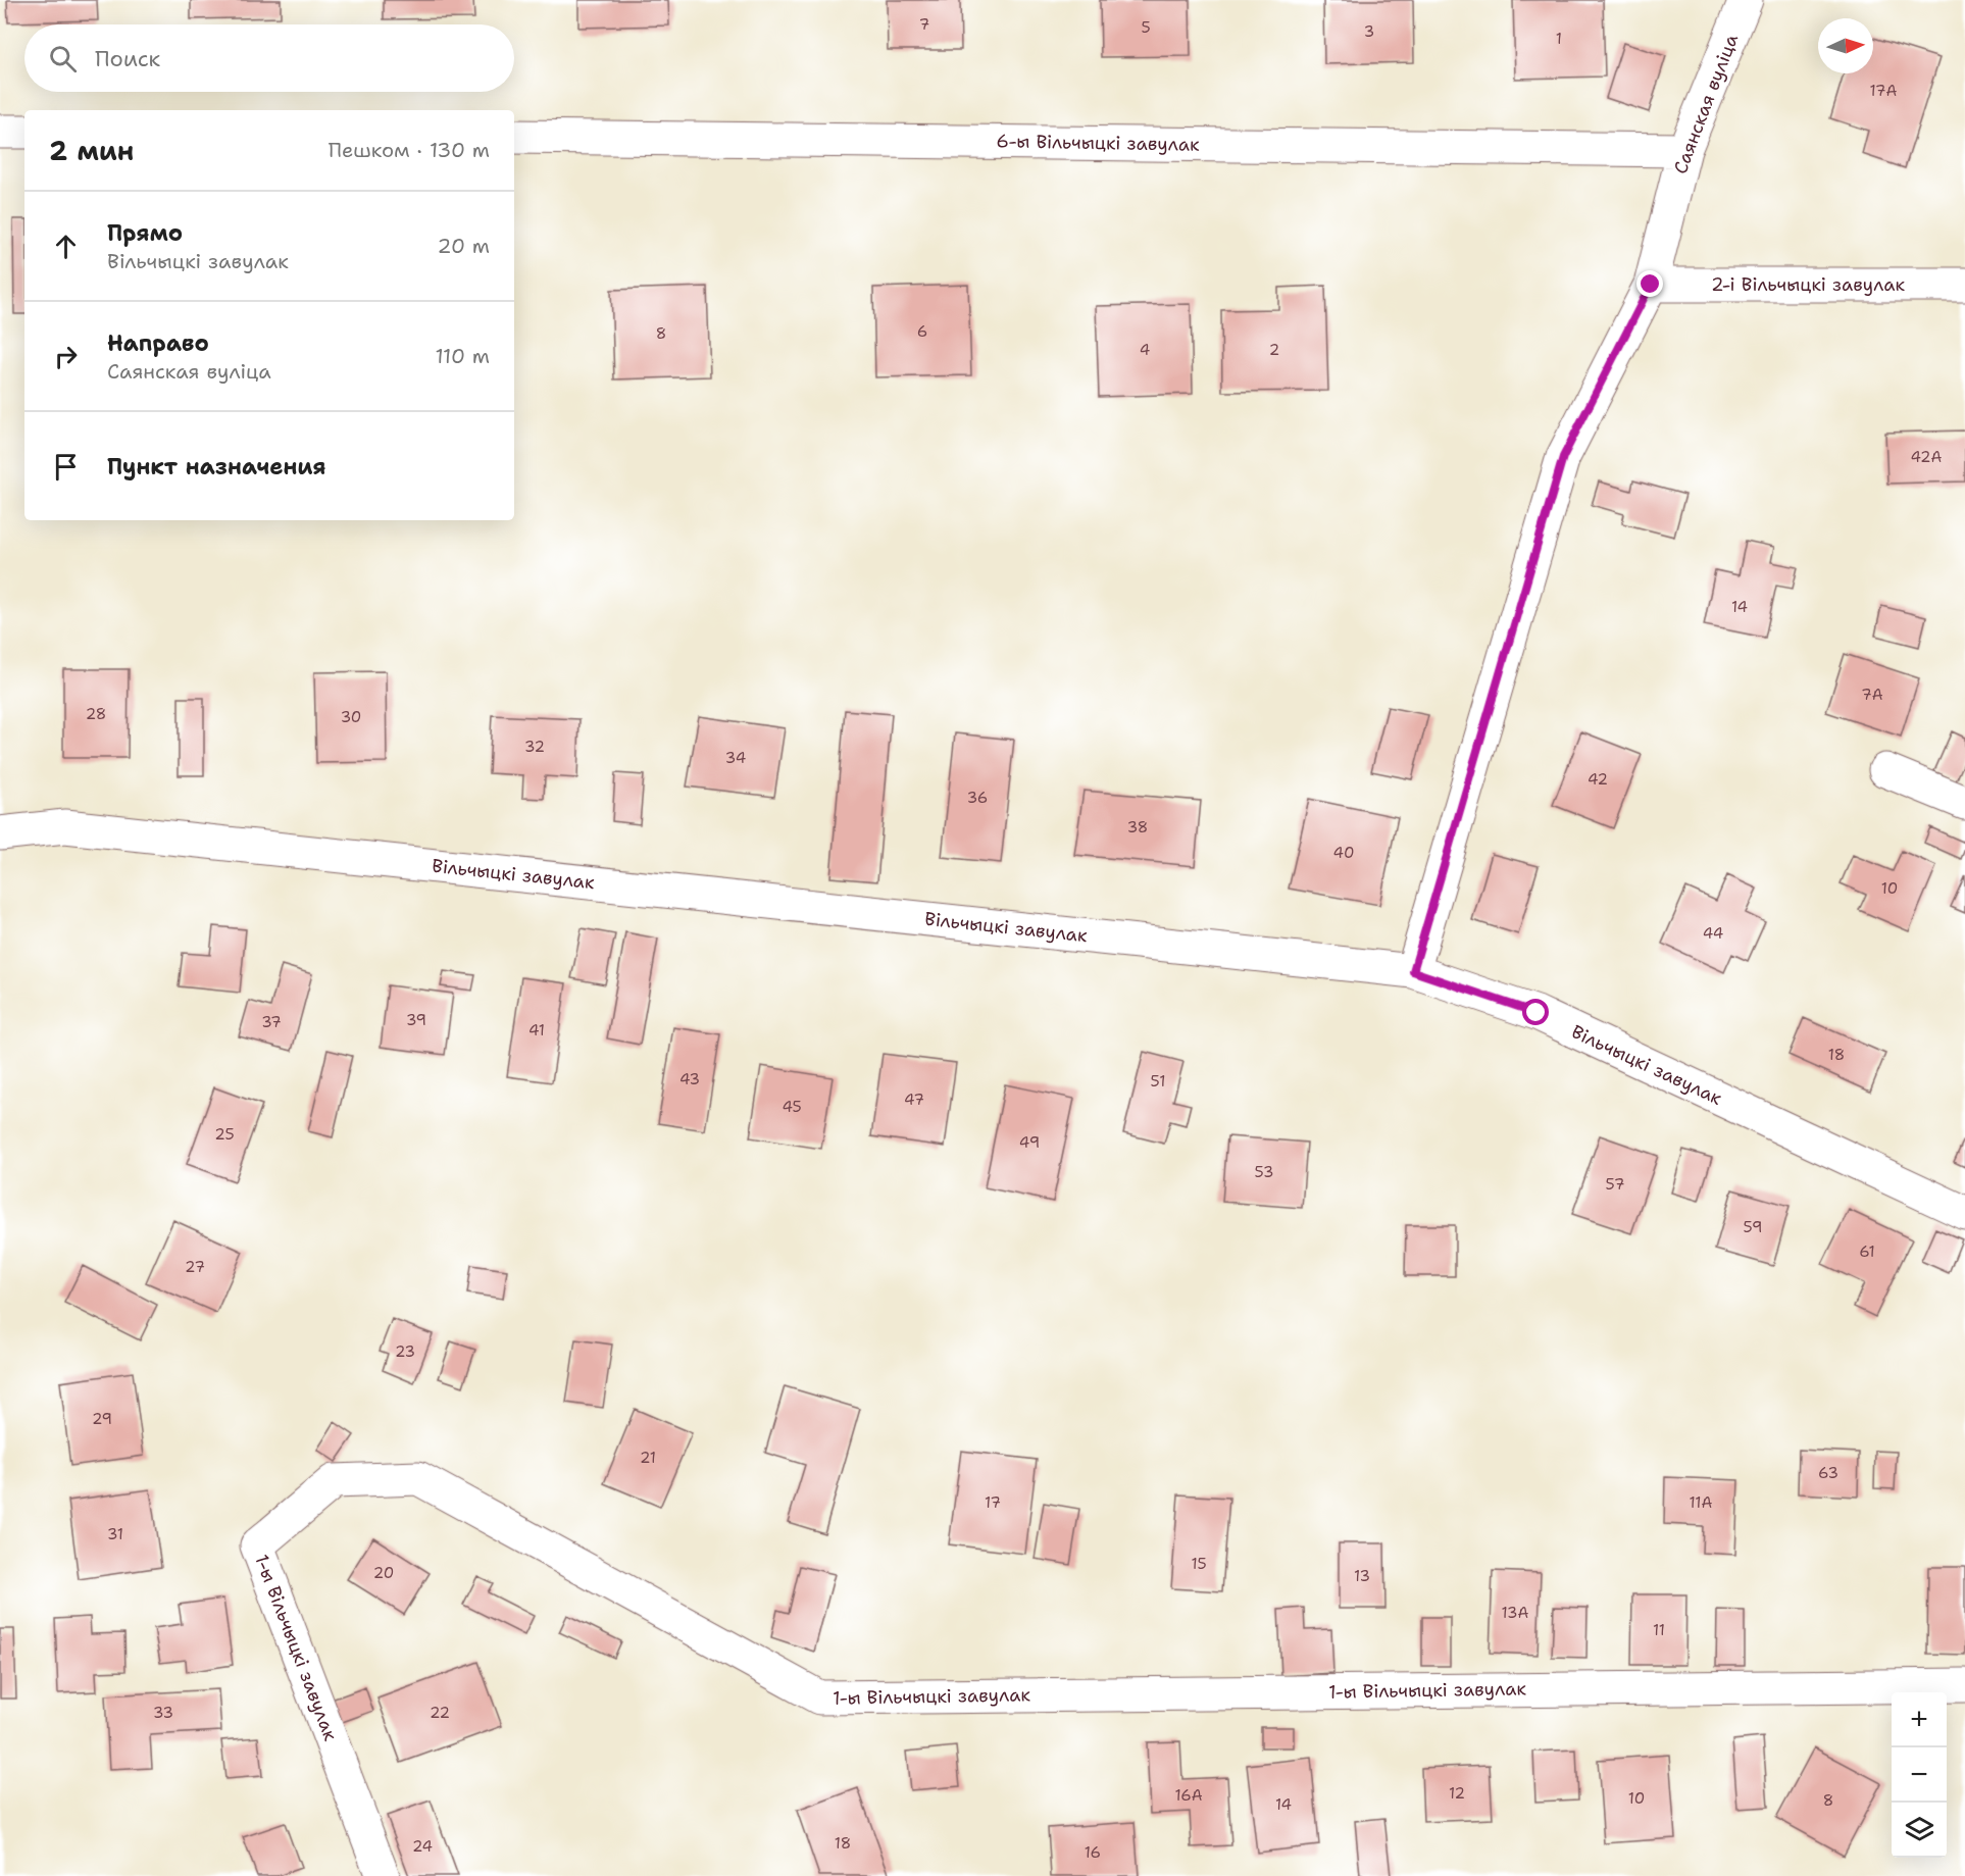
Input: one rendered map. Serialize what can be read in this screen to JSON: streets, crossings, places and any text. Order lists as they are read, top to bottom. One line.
{"streets":{"street":["Саянская вуліца","6-ы Вільчыцкі завулак","2-і Вільчыцкі завулак","Вільчыцкі завулак","1-ы Вільчыцкі завулак"]},"crossings":[["Саянская вуліца","6-ы Вільчыцкі завулак"],["Саянская вуліца","2-і Вільчыцкі завулак"],["Саянская вуліца","Вільчыцкі завулак"]],"house_numbers":["7","5","3","1","17А","6","8","4","2","42А","14","7А","28","30","32","34","42","36","38","40","10","44","39","37","41","18","43","51","47","45","25","49","53","57","59","61","27","23","29","21","63","17","11А","31","15","20","13","13А","11","33","22","12","16А","10","8","14","18","24","16"],"north":"right","page":{"search":"Поиск","heading":["2 мин","Пешком · 130 m"],"list":[["Прямо","Вільчыцкі завулак","20 m"],["Направо","Саянская вуліца","110 m"],"Пункт назначения"],"map_buttons":["+","−"]}}
